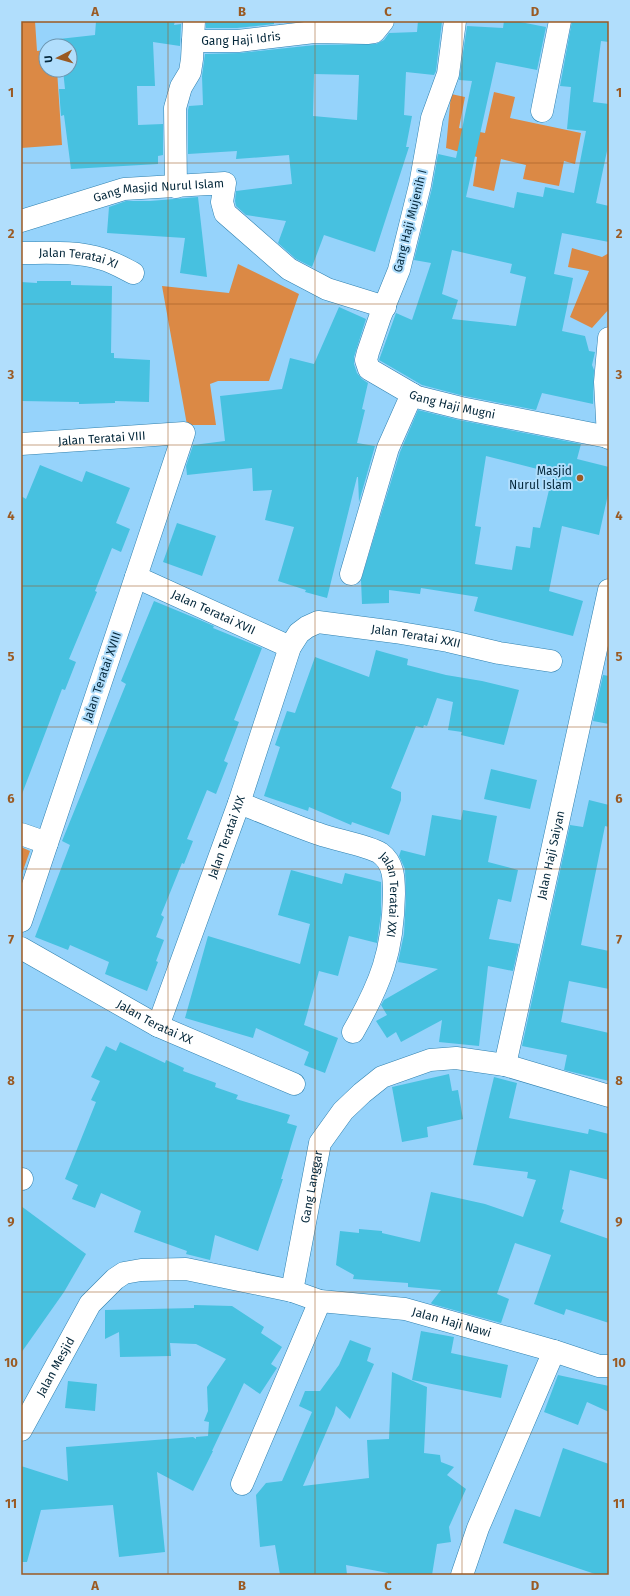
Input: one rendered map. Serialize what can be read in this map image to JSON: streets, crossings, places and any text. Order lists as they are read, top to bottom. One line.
{"streets":{"street":["Gang Haji Idris","Gang Masjid Nurul Islam","Gang Haji Mujenih I","Jalan Teratai XI","Gang Haji Mugni","Jalan Teratai VIII","Jalan Teratai XVII","Jalan Teratai XXII","Jalan Teratai XVIII","Jalan Teratai XIX","Jalan Haji Saiyan","Jalan Teratai XXI","Jalan Teratai XX","Gang Langgar","Jalan Haji Nawi","Jalan Mesjid"]},"crossings":[["Gang Haji Idris","Gang Masjid Nurul Islam"],["Gang Masjid Nurul Islam","Gang Haji Mujenih I"],["Gang Haji Mujenih I","Gang Haji Mugni"],["Jalan Teratai VIII","Jalan Teratai XVIII"],["Jalan Teratai XVII","Jalan Teratai XXII"],["Jalan Teratai XVII","Jalan Teratai XVIII"],["Jalan Teratai XVII","Jalan Teratai XIX"],["Jalan Teratai XXII","Jalan Teratai XIX"],["Jalan Teratai XIX","Jalan Teratai XXI"],["Jalan Teratai XIX","Jalan Teratai XX"],["Jalan Haji Saiyan","Gang Langgar"],["Gang Langgar","Jalan Haji Nawi"],["Gang Langgar","Jalan Mesjid"],["Jalan Haji Nawi","Jalan Mesjid"]],"places":["Masjid Nurul Islam"],"north":"left","grid":{"columns":["A","B","C","D"],"rows":["1","2","3","4","5","6","7","8","9","10","11"]}}
